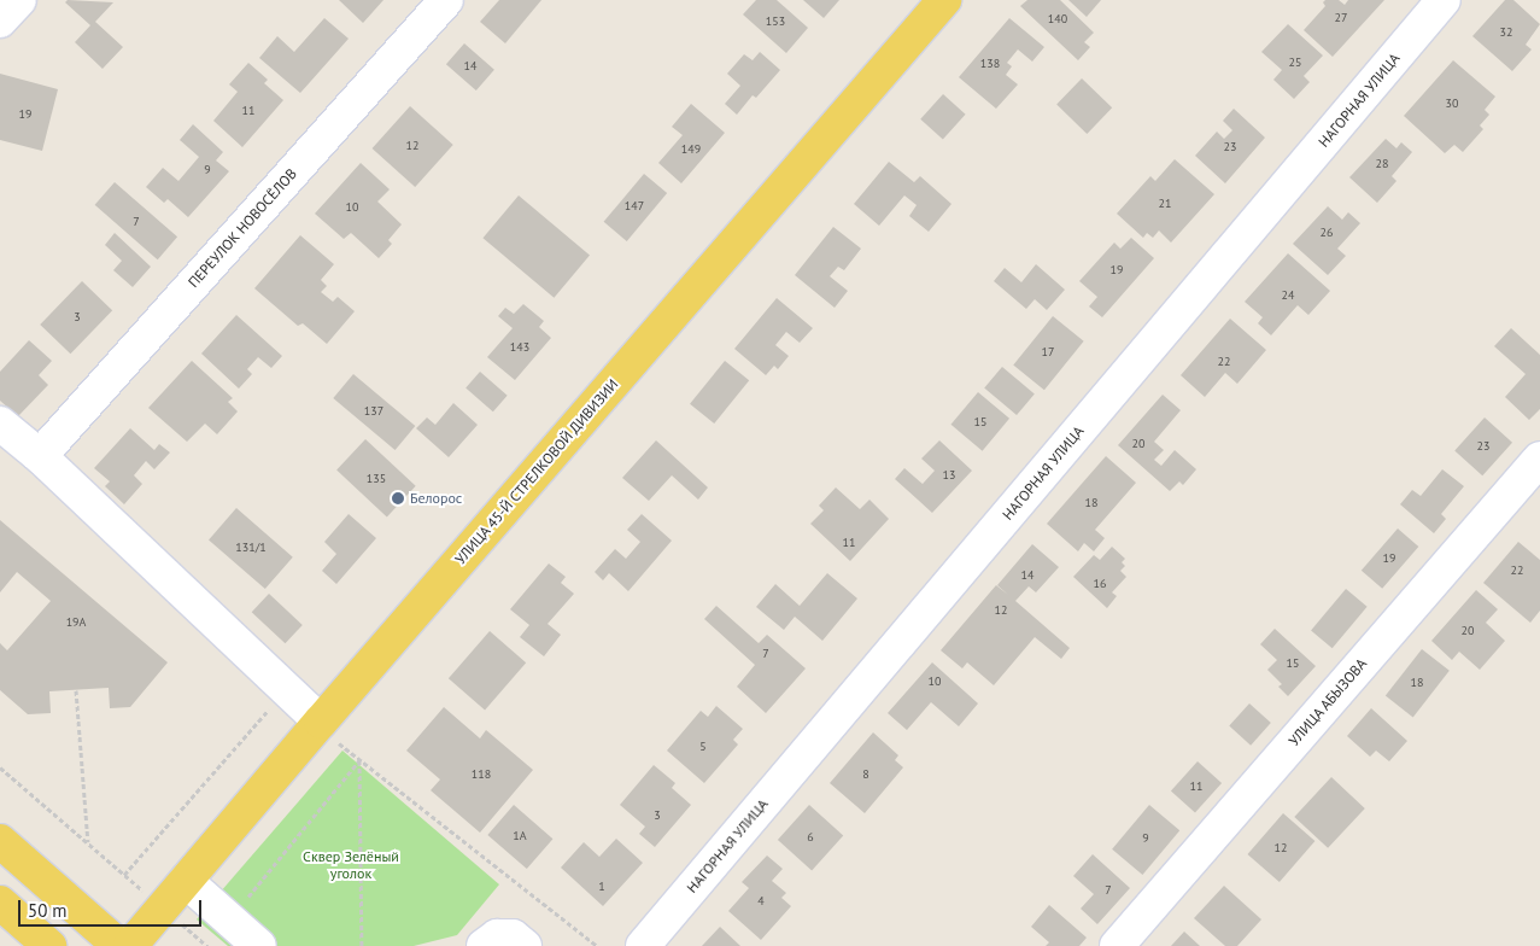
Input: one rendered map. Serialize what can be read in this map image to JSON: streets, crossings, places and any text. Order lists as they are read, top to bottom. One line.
{"streets":{"main road":["УЛИЦА 45-Й СТРЕЛКОВОЙ ДИВИЗИИ"],"street":["НАГОРНАЯ УЛИЦА","ПЕРЕУЛОК НОВОСЁЛОВ","УЛИЦА АБЫЗОВА"]},"parks":["Сквер Зелёный уголок"],"places":["Белорос"],"house_numbers":["27","140","153","32","25","138","14","30","11","19","12","23","149","28","9","21","147","10","7","26","19","24","3","143","17","22","137","15","20","23","13","135","18","11","131/1","19","22","14","16","12","19А","20","7","15","10","18","5","118","8","11","3","1А","6","9","12","1","7","4"],"scale_bar":"50 m"}
